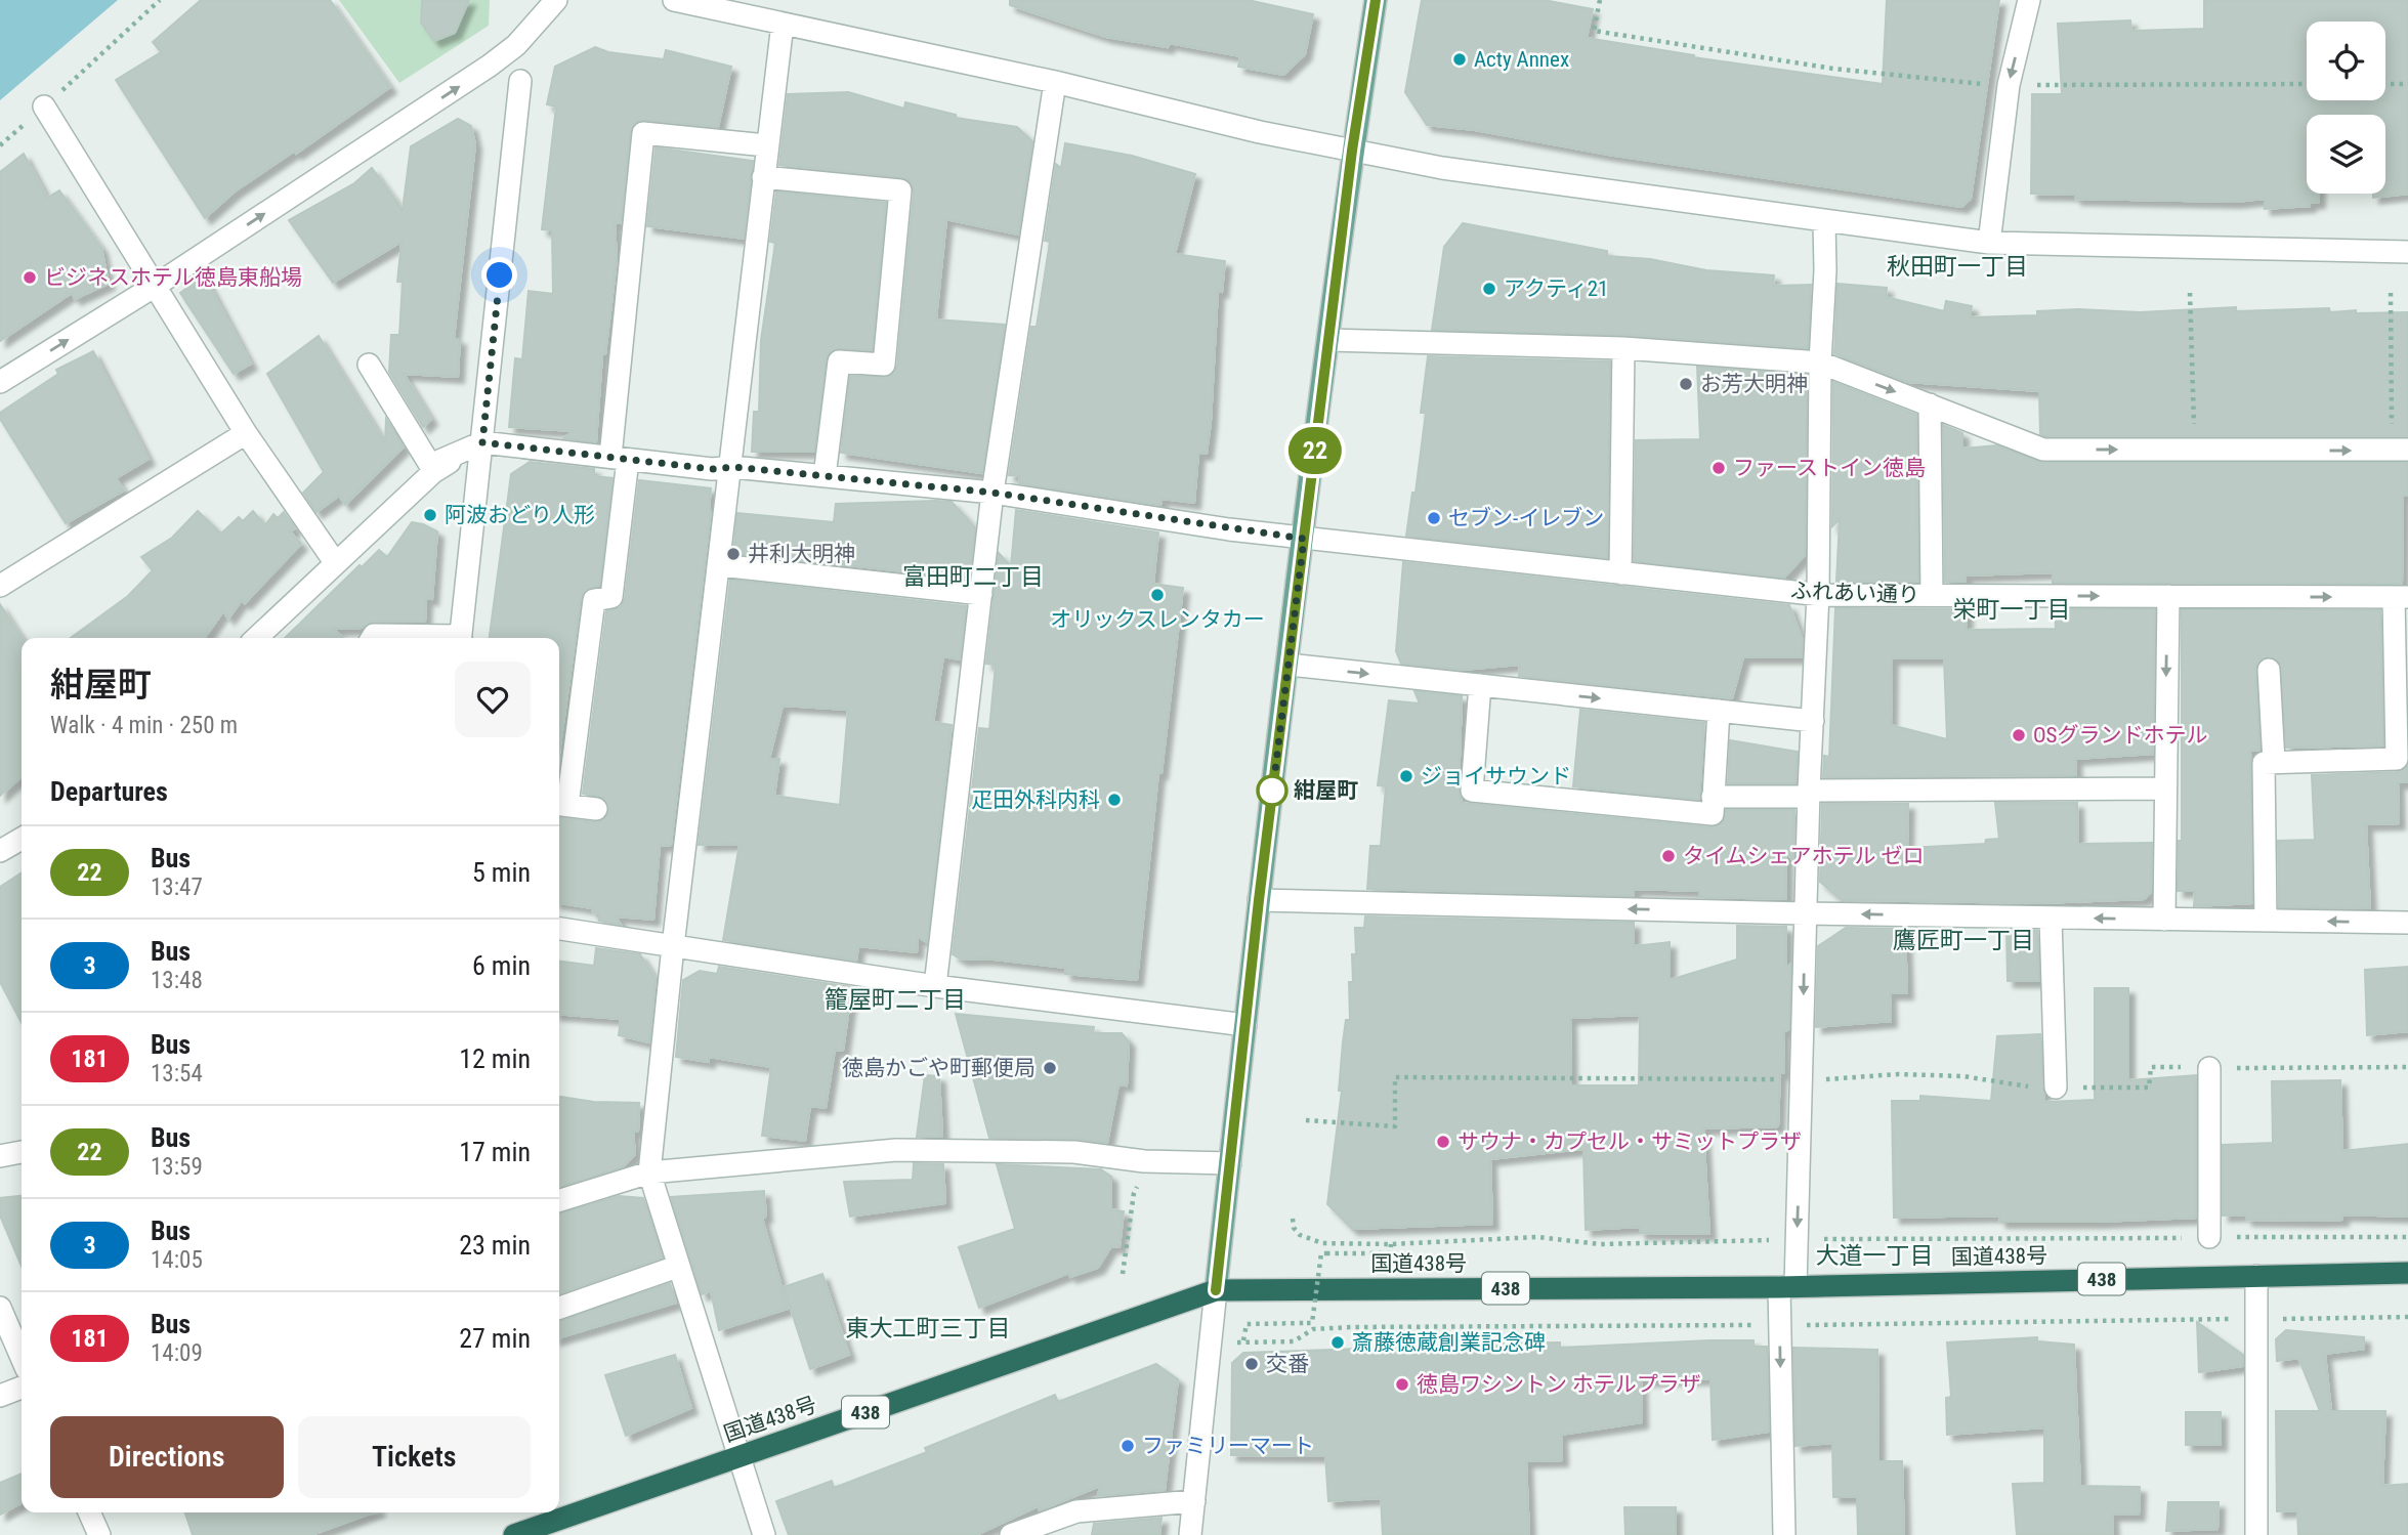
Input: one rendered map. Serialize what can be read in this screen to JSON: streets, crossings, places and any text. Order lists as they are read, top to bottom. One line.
{"streets":{"highway":["国道438号","438"],"street":["ふれあい通り"]},"districts":["秋田町一丁目","富田町二丁目","栄町一丁目","鷹匠町一丁目","籠屋町二丁目","大道一丁目","東大工町三丁目"],"places":["Acty Annex","ビジネスホテル徳島東船場","アクティ21","お芳大明神","ファーストイン徳島","阿波おどり人形","セブン-イレブン","井利大明神","オリックスレンタカー","OSグランドホテル","ジョイサウンド","紺屋町","疋田外科内科","タイムシェアホテル ゼロ","徳島かごや町郵便局","サウナ・カプセル・サミットプラザ","斎藤徳蔵創業記念碑","交番","徳島ワシントン ホテルプラザ","ファミリーマート"],"lines":["bus line 22"],"page":{"on_map":"22","heading":[["紺屋町","Walk · 4 min · 250 m"],"Departures"],"list":[{"mark":"22","name":"Bus","note":"13:47","value":"5 min"},{"mark":"3","name":"Bus","note":"13:48","value":"6 min"},{"mark":"181","name":"Bus","note":"13:54","value":"12 min"},{"mark":"22","name":"Bus","note":"13:59","value":"17 min"},{"mark":"3","name":"Bus","note":"14:05","value":"23 min"},{"mark":"181","name":"Bus","note":"14:09","value":"27 min"}],"buttons":["Directions","Tickets"]}}
